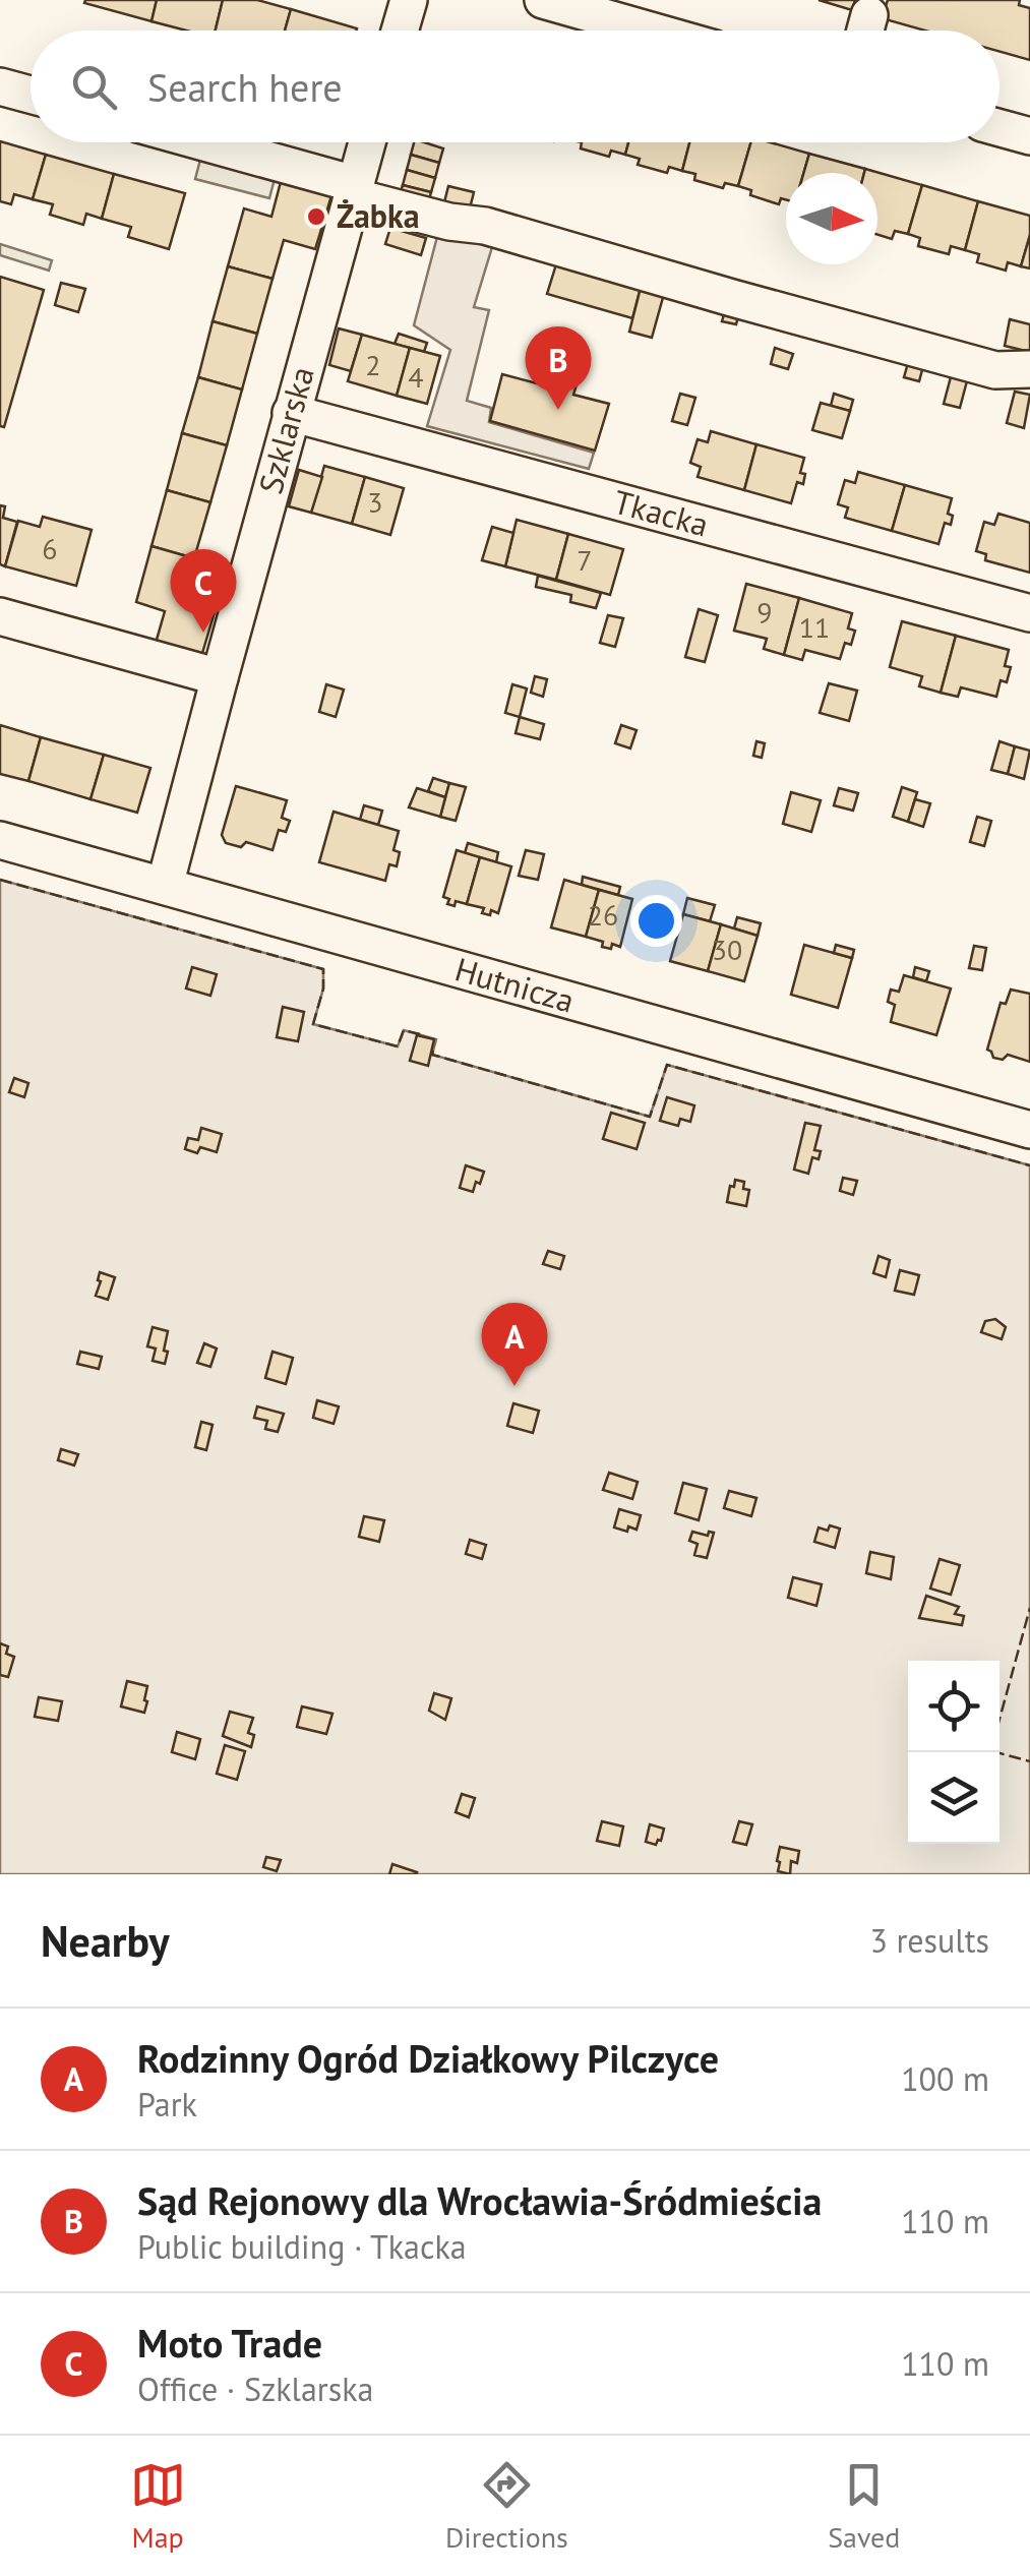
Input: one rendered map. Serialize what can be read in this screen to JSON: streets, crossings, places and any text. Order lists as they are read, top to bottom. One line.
{"streets":{"street":["Szklarska","Tkacka","Hutnicza"]},"crossings":[["Szklarska","Tkacka"],["Szklarska","Hutnicza"]],"places":["Żabka"],"house_numbers":["2","4","3","6","7","9","11","26","30"],"north":"right","page":{"search":"Search here","pins":["B","C","A"],"heading":["Nearby","3 results"],"list":[{"mark":"A","name":"Rodzinny Ogród Działkowy Pilczyce","note":"Park","value":"100 m"},{"mark":"B","name":"Sąd Rejonowy dla Wrocławia-Śródmieścia","note":"Public building · Tkacka","value":"110 m"},{"mark":"C","name":"Moto Trade","note":"Office · Szklarska","value":"110 m"}],"nav":["Map","Directions","Saved"]}}
